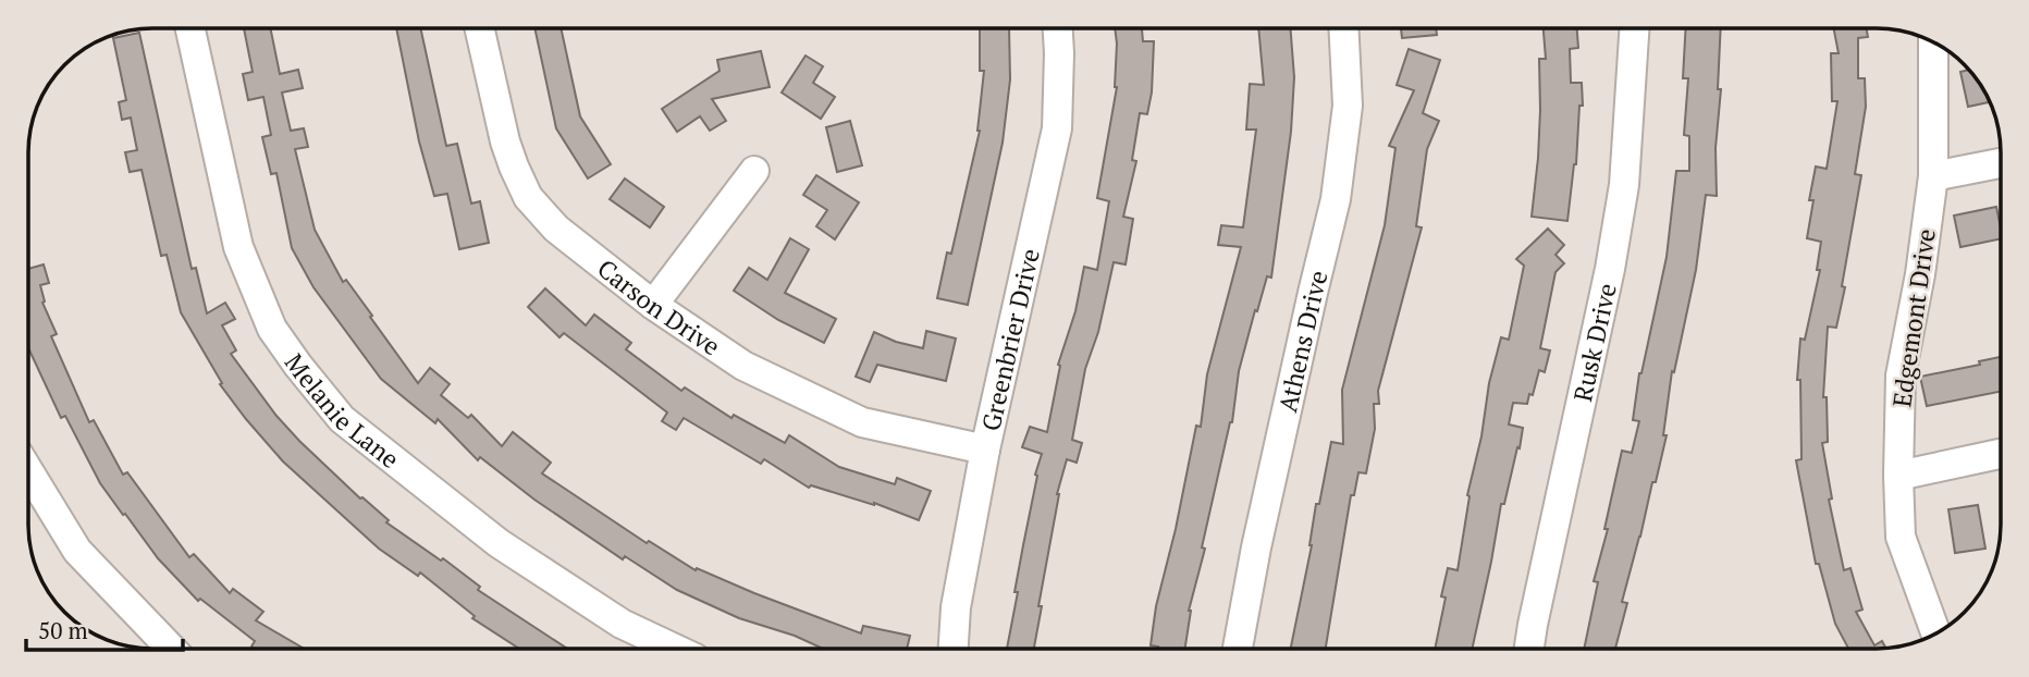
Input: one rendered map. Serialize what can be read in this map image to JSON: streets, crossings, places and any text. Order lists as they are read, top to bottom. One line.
{"streets":{"street":["Carson Drive","Edgemont Drive","Greenbrier Drive","Athens Drive","Rusk Drive","Melanie Lane"]},"crossings":[["Carson Drive","Greenbrier Drive"]],"scale_bar":"50 m"}
